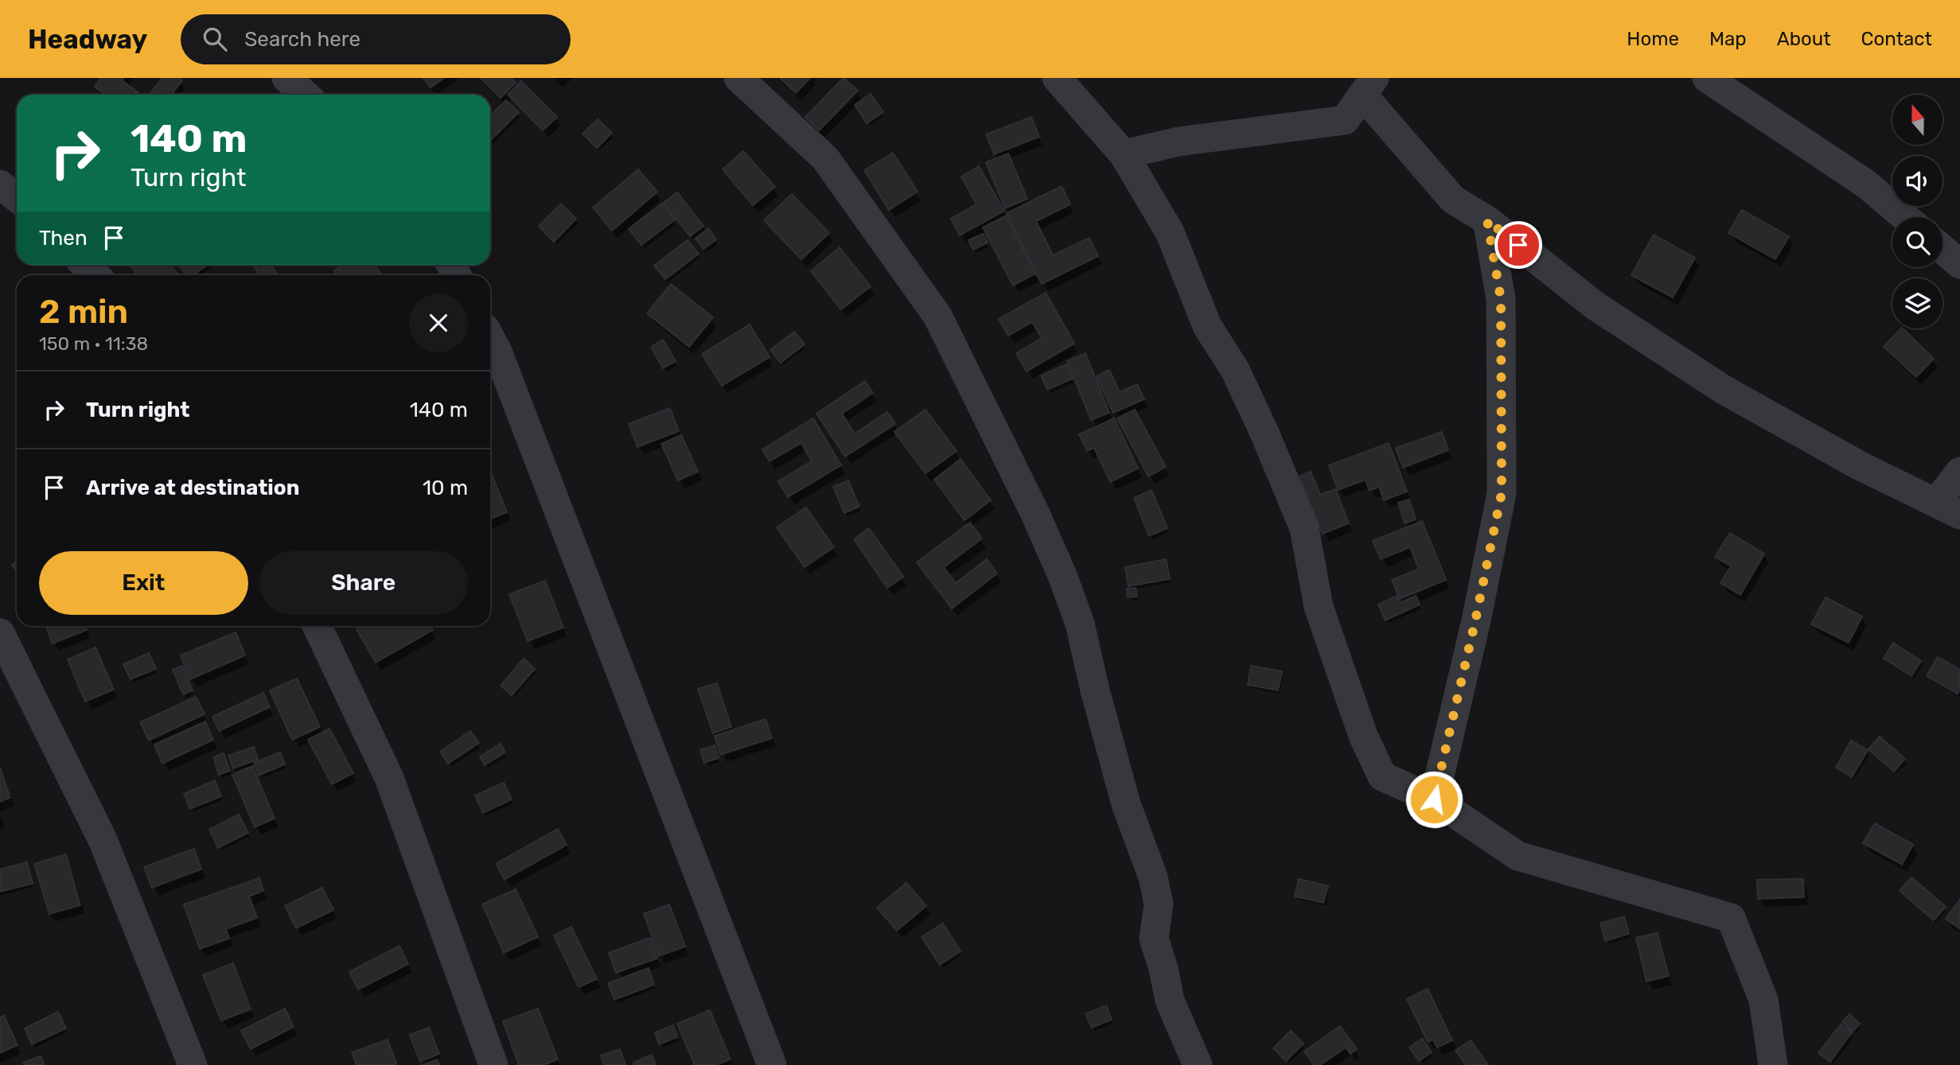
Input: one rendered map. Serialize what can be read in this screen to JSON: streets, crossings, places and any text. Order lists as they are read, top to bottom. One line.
{"north":"top","page":{"header":"Headway","search":"Search here","nav":["Home","Map","About","Contact"],"turn":["140 m","Turn right"],"then":"Then","heading":["2 min","150 m · 11:38"],"list":[{"name":"Turn right","value":"140 m"},{"name":"Arrive at destination","value":"10 m"}],"buttons":["Exit","Share"]}}
